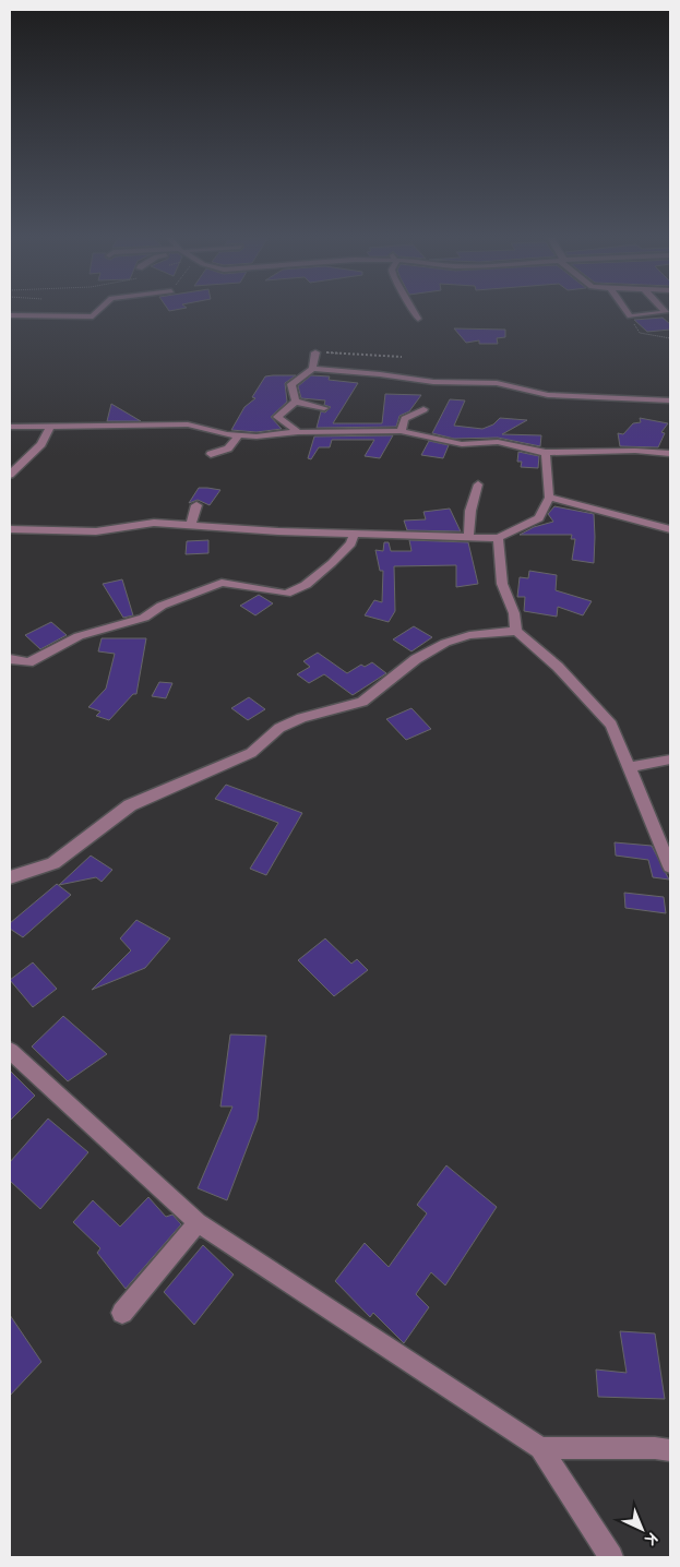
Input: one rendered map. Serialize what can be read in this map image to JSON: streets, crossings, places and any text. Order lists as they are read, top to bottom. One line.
{"north":"bottom right"}
